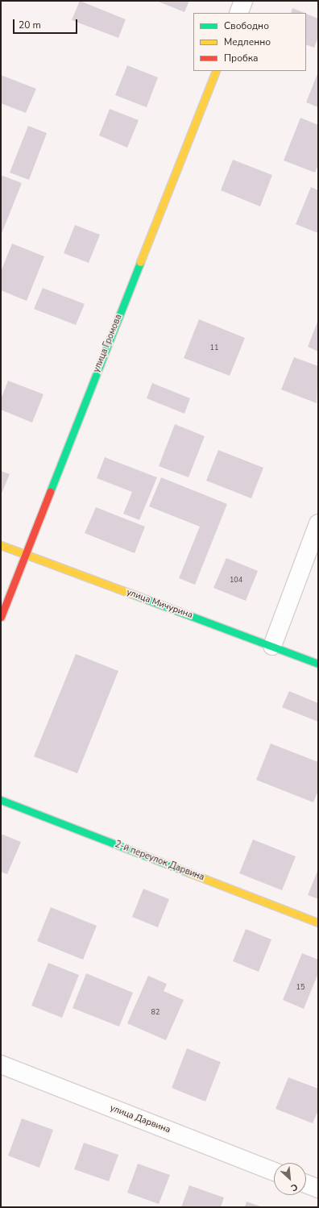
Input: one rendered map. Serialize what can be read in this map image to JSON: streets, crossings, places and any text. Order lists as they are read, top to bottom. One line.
{"streets":{"street":["улица Громова","улица Мичурина","2-й переулок Дарвина","улица Дарвина"]},"crossings":[["улица Громова","улица Мичурина"]],"house_numbers":["11","104","15","82"],"legend":["Свободно","Медленно","Пробка"],"scale_bar":"20 m","north":"bottom right"}
